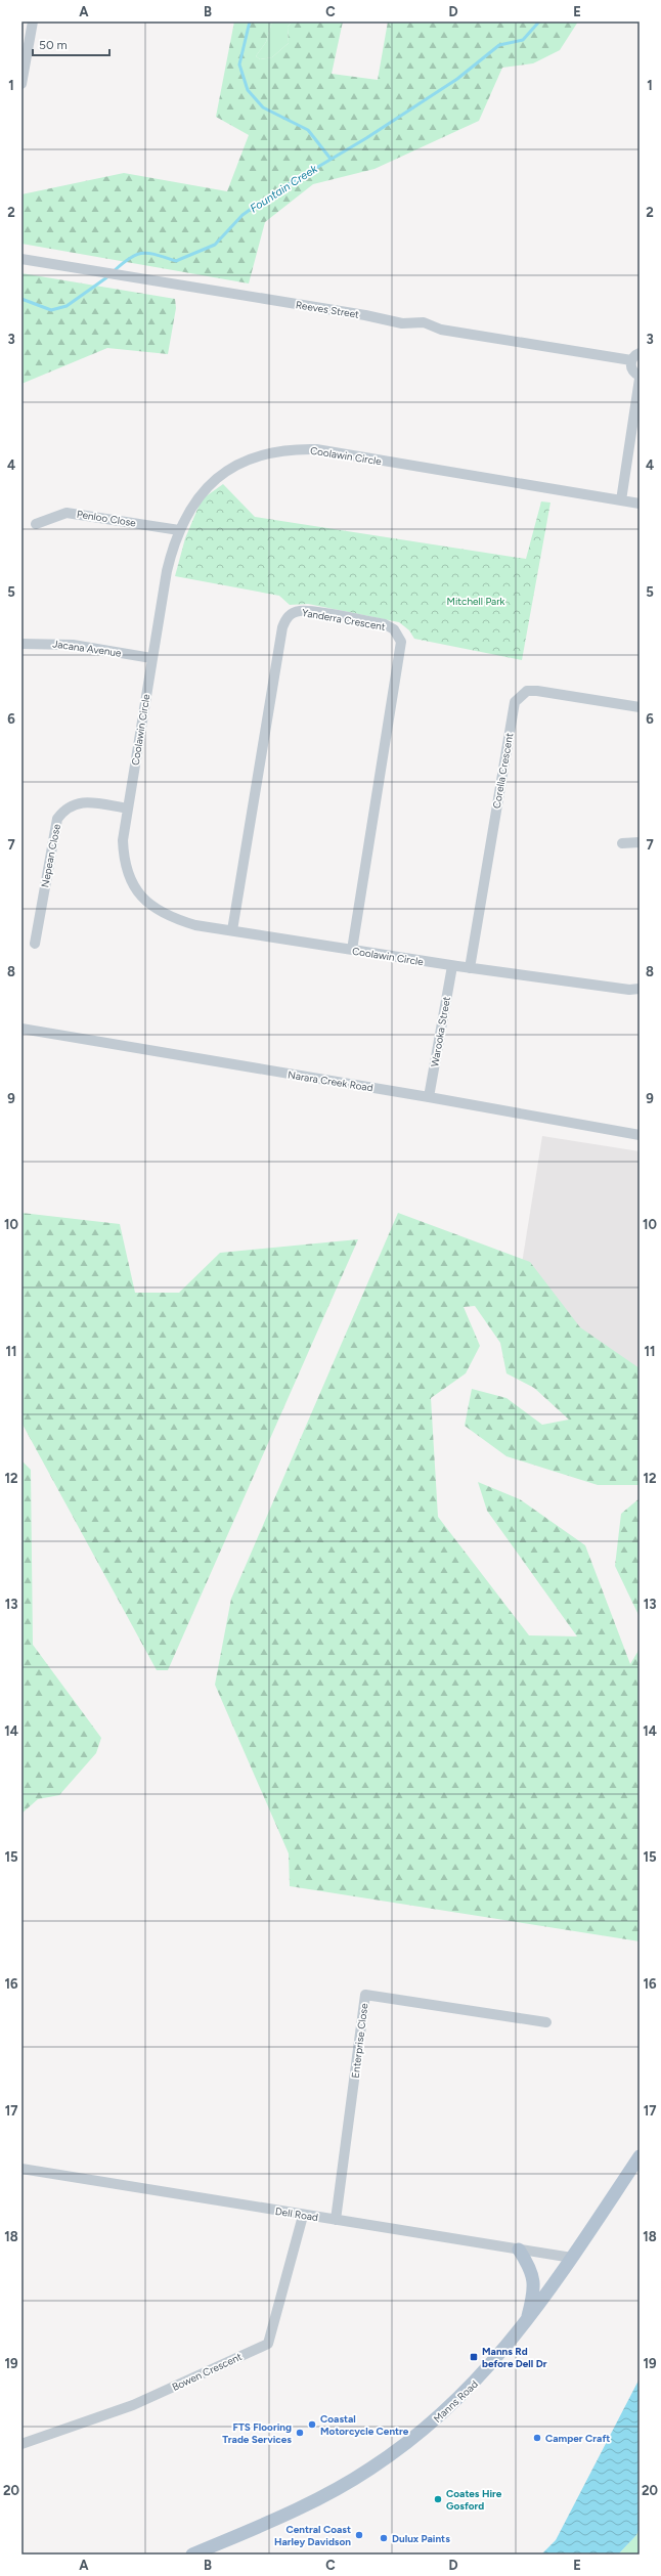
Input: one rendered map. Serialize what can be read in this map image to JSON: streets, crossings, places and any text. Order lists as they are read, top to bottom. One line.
{"streets":{"main road":["Manns Road"],"street":["Reeves Street","Coolawin Circle","Penloo Close","Yanderra Crescent","Jacana Avenue","Corella Crescent","Nepean Close","Warooka Street","Narara Creek Road","Enterprise Close","Dell Road","Bowen Crescent"]},"crossings":[["Coolawin Circle","Penloo Close"],["Coolawin Circle","Yanderra Crescent"],["Coolawin Circle","Jacana Avenue"],["Coolawin Circle","Corella Crescent"],["Coolawin Circle","Nepean Close"],["Coolawin Circle","Warooka Street"],["Warooka Street","Narara Creek Road"],["Enterprise Close","Dell Road"],["Dell Road","Bowen Crescent"],["Dell Road","Manns Road"]],"water":["Fountain Creek"],"parks":["Mitchell Park"],"places":{"transit":["Manns Rd before Dell Dr"],"other":["Coastal Motorcycle Centre","FTS Flooring Trade Services","Camper Craft","Coates Hire Gosford","Central Coast Harley Davidson","Dulux Paints"]},"scale_bar":"50 m","grid":{"columns":["A","B","C","D","E"],"rows":["1","2","3","4","5","6","7","8","9","10","11","12","13","14","15","16","17","18","19","20"]}}
